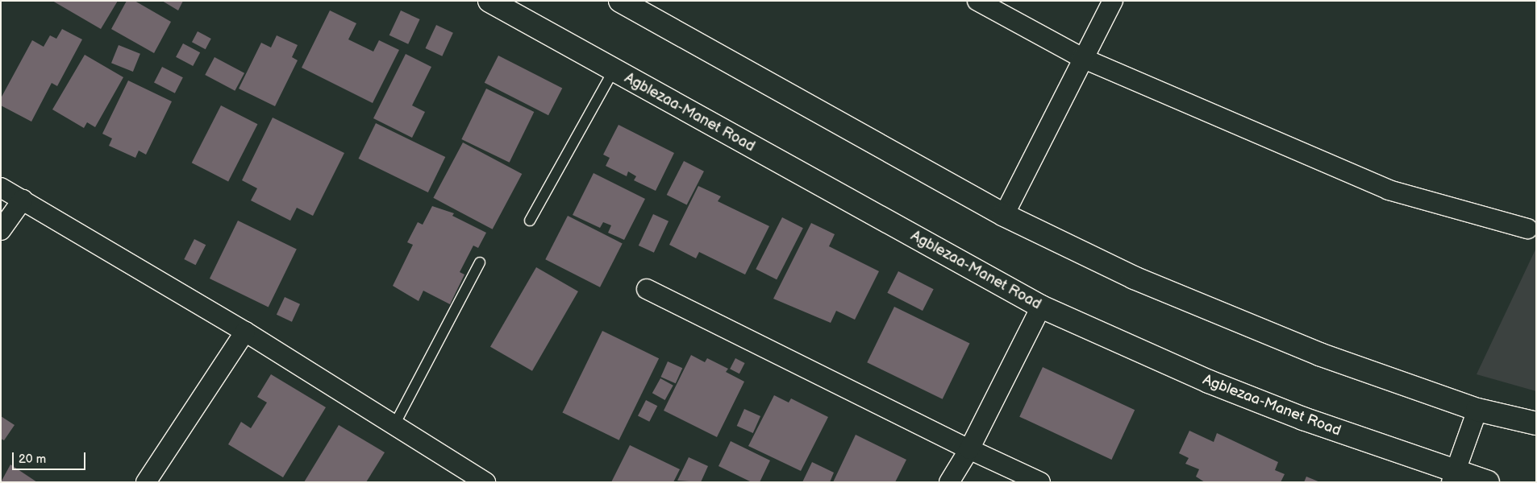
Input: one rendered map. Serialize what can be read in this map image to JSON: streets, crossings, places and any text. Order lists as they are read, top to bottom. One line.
{"streets":{"main road":["Agblezaa-Manet Road"]},"scale_bar":"20 m"}
